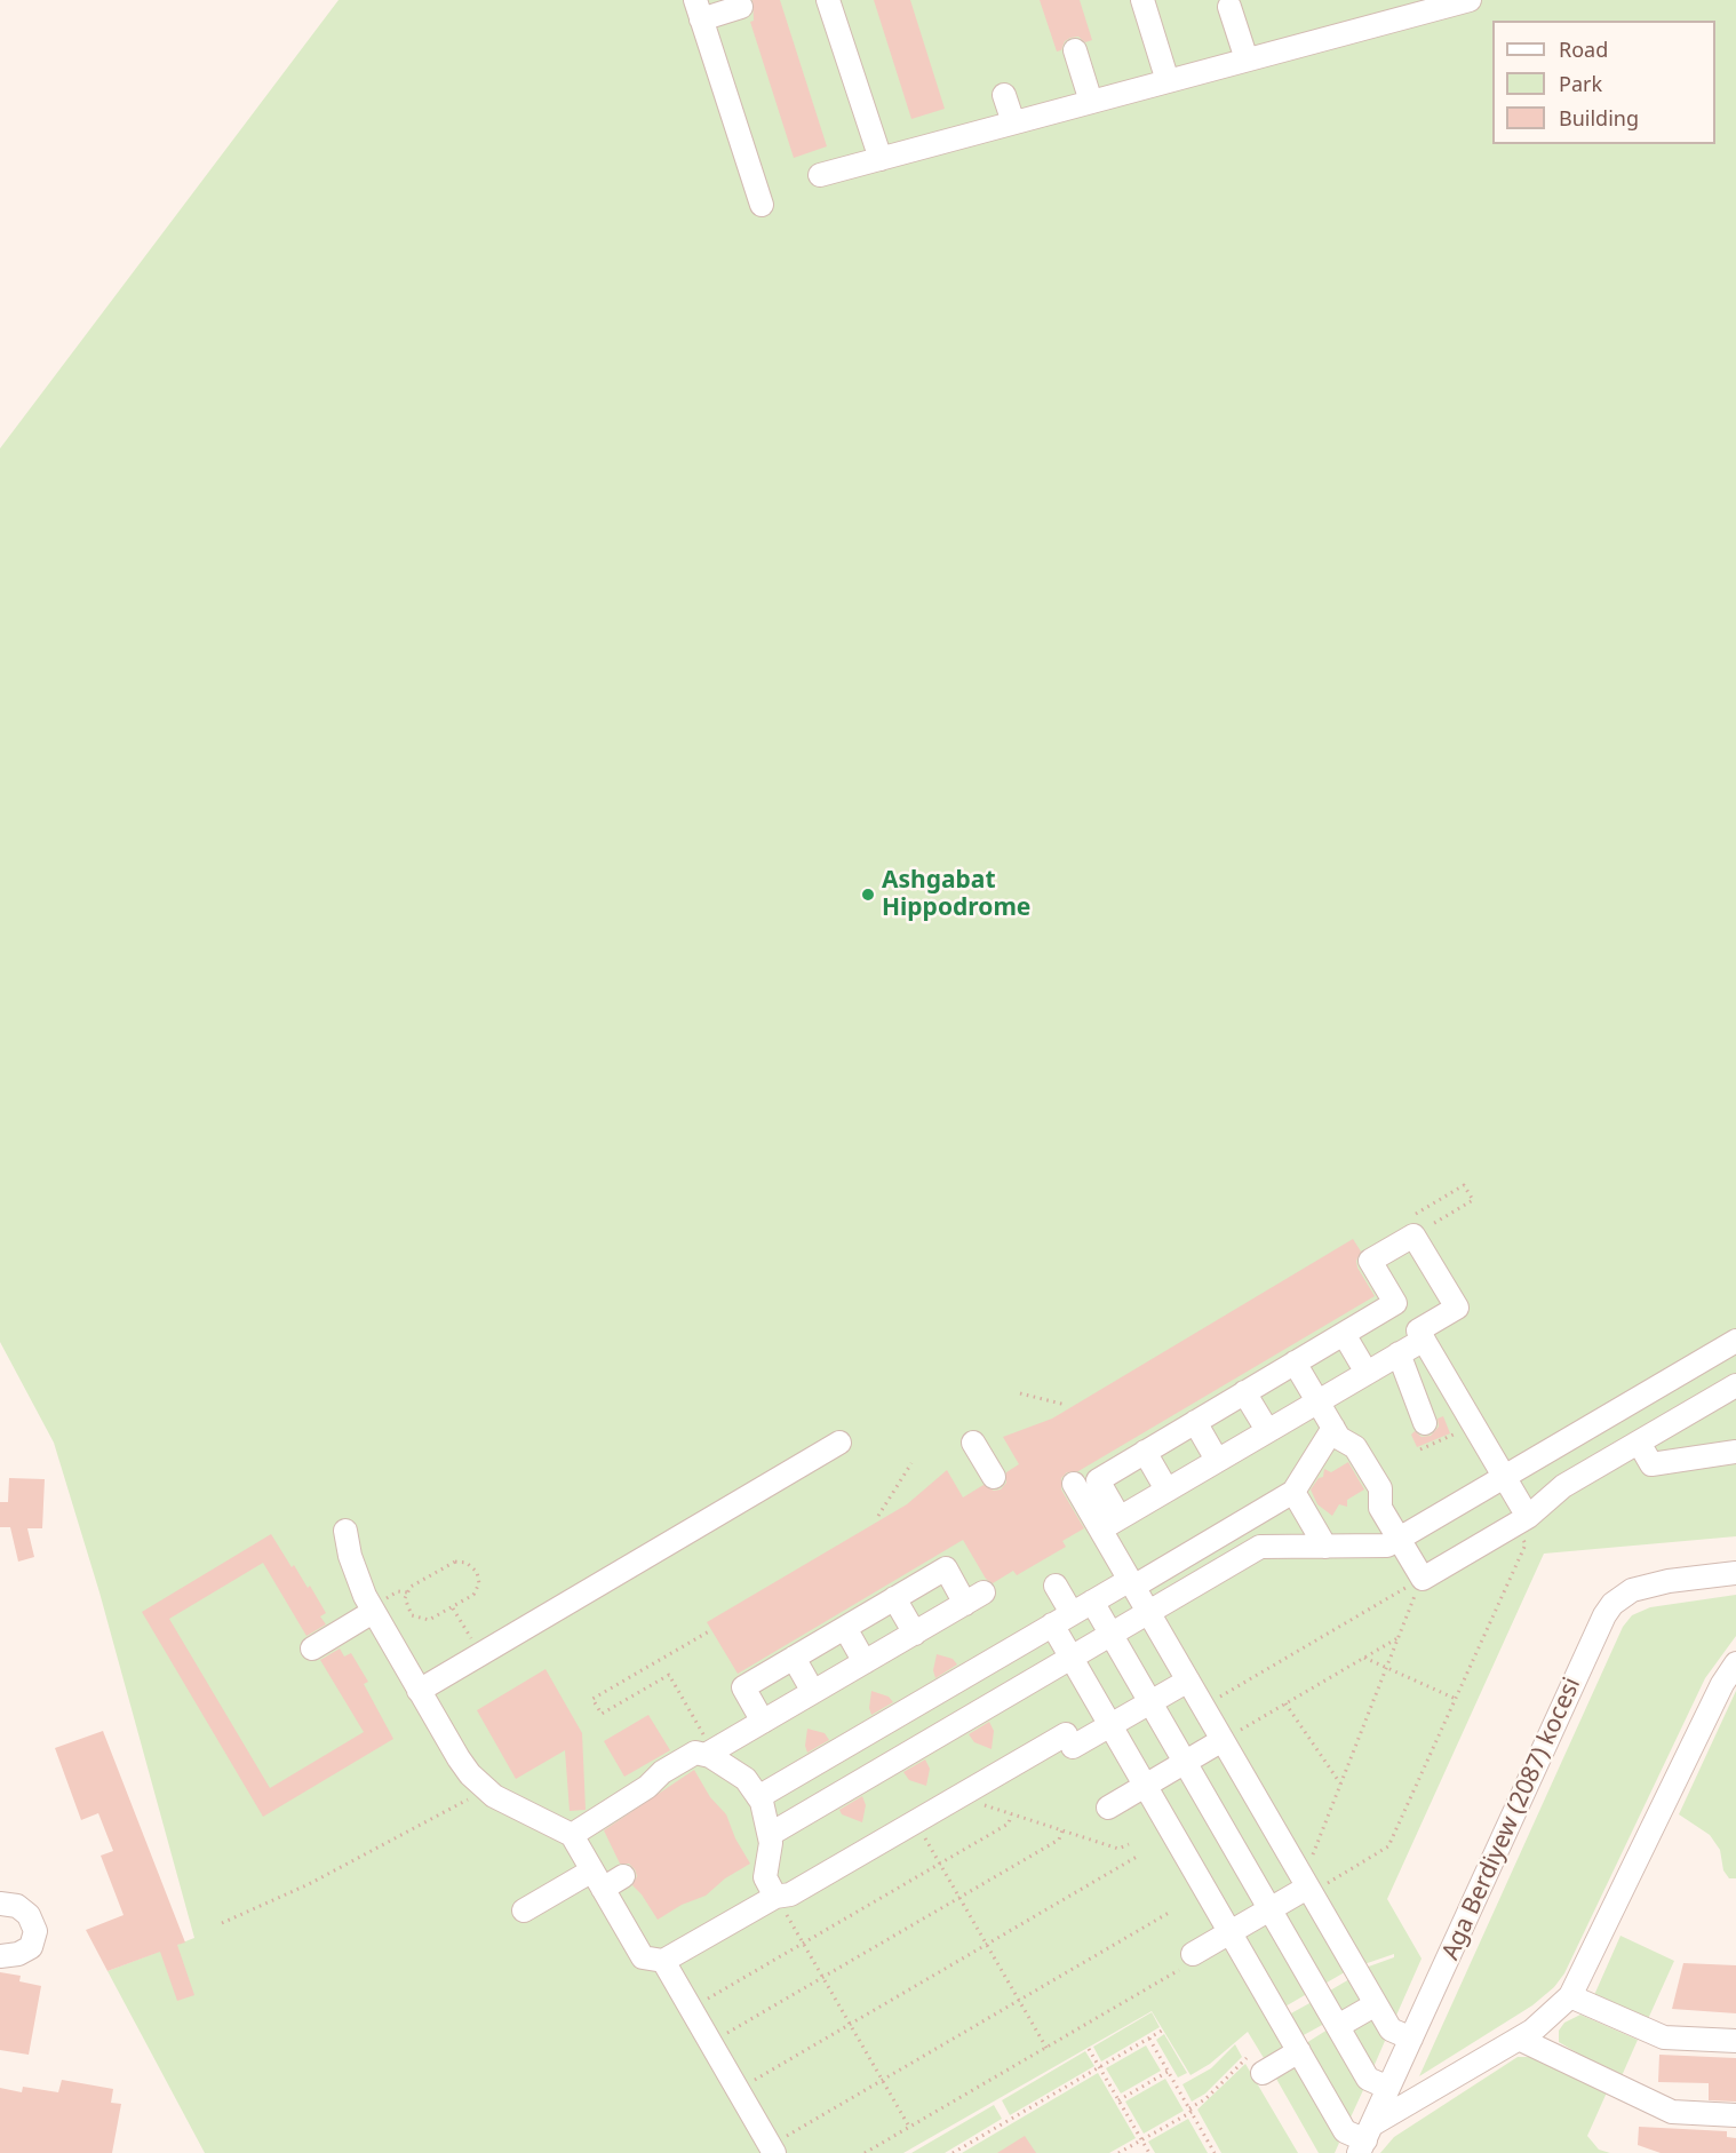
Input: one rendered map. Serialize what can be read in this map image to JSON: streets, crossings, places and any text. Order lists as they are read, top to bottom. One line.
{"streets":{"street":["Aga Berdiyew (2087) kocesi"]},"places":["Ashgabat Hippodrome"],"legend":["Road","Park","Building"]}
